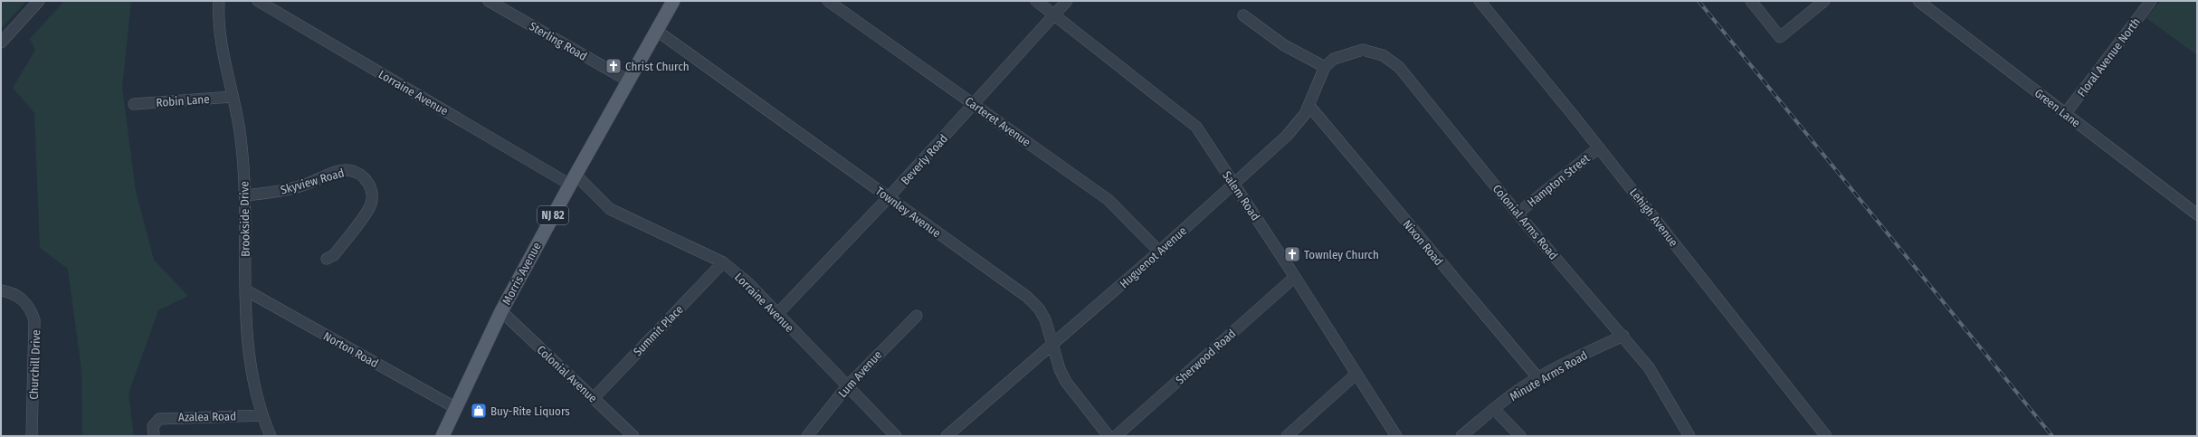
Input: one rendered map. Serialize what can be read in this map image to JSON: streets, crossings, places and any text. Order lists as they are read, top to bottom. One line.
{"streets":{"main road":["NJ 82","Morris Avenue"],"street":["Sterling Road","Floral Avenue North","Lorraine Avenue","Robin Lane","Green Lane","Carteret Avenue","Beverly Road","Hampton Street","Skyview Road","Salem Road","Townley Avenue","Lehigh Avenue","Brookside Drive","Colonial Arms Road","Nixon Road","Huguenot Avenue","Summit Place","Norton Road","Sherwood Road","Churchill Drive","Colonial Avenue","Lum Avenue","Minute Arms Road","Azalea Road"]},"crossings":[["Sterling Road","Morris Avenue"],["Floral Avenue North","Green Lane"],["Lorraine Avenue","Beverly Road"],["Lorraine Avenue","Morris Avenue"],["Lorraine Avenue","Summit Place"],["Lorraine Avenue","Lum Avenue"],["Robin Lane","Brookside Drive"],["Carteret Avenue","Beverly Road"],["Carteret Avenue","Huguenot Avenue"],["Beverly Road","Salem Road"],["Beverly Road","Townley Avenue"],["Hampton Street","Lehigh Avenue"],["Hampton Street","Colonial Arms Road"],["Skyview Road","Brookside Drive"],["Salem Road","Huguenot Avenue"],["Salem Road","Sherwood Road"],["Townley Avenue","Huguenot Avenue"],["Townley Avenue","Morris Avenue"],["Brookside Drive","Norton Road"],["Brookside Drive","Azalea Road"],["Colonial Arms Road","Huguenot Avenue"],["Colonial Arms Road","Minute Arms Road"],["Nixon Road","Huguenot Avenue"],["Nixon Road","Minute Arms Road"],["Morris Avenue","Norton Road"],["Morris Avenue","Colonial Avenue"],["Summit Place","Colonial Avenue"]],"places":{"church":["Christ Church","Townley Church"],"shop":["Buy-Rite Liquors"]}}
